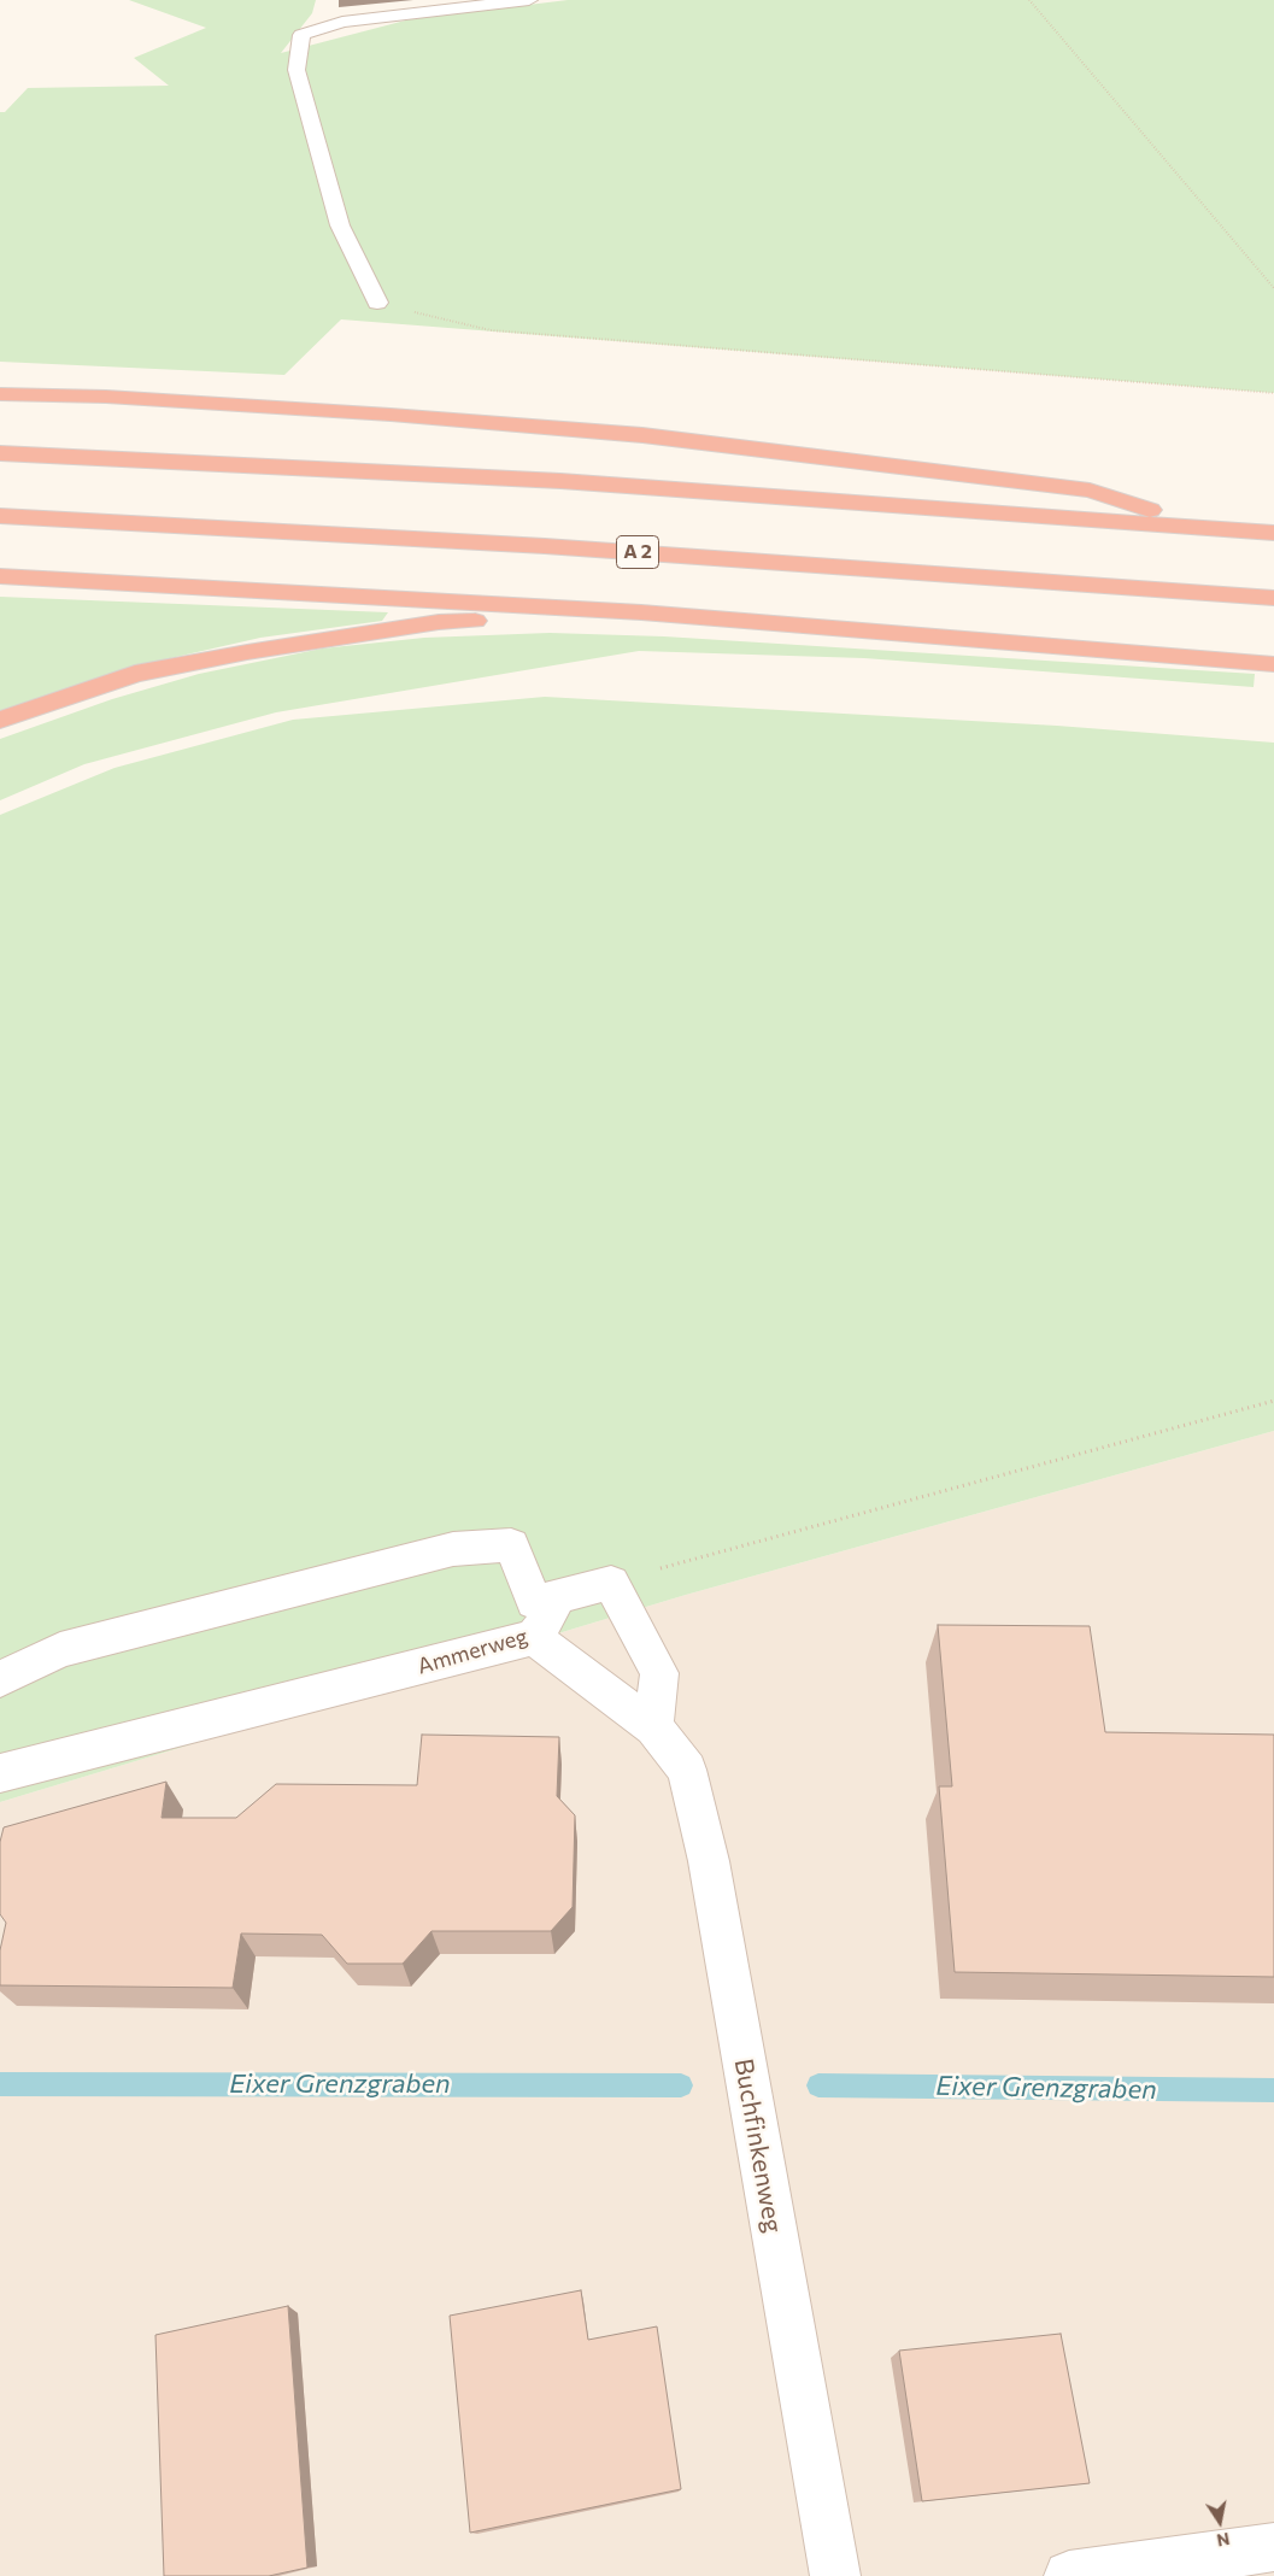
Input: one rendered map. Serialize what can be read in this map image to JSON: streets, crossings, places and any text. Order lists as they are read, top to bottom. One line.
{"streets":{"highway":["A 2"],"street":["Ammerweg","Buchfinkenweg"]},"crossings":[["Ammerweg","Buchfinkenweg"]],"water":["Eixer Grenzgraben"],"north":"bottom"}
